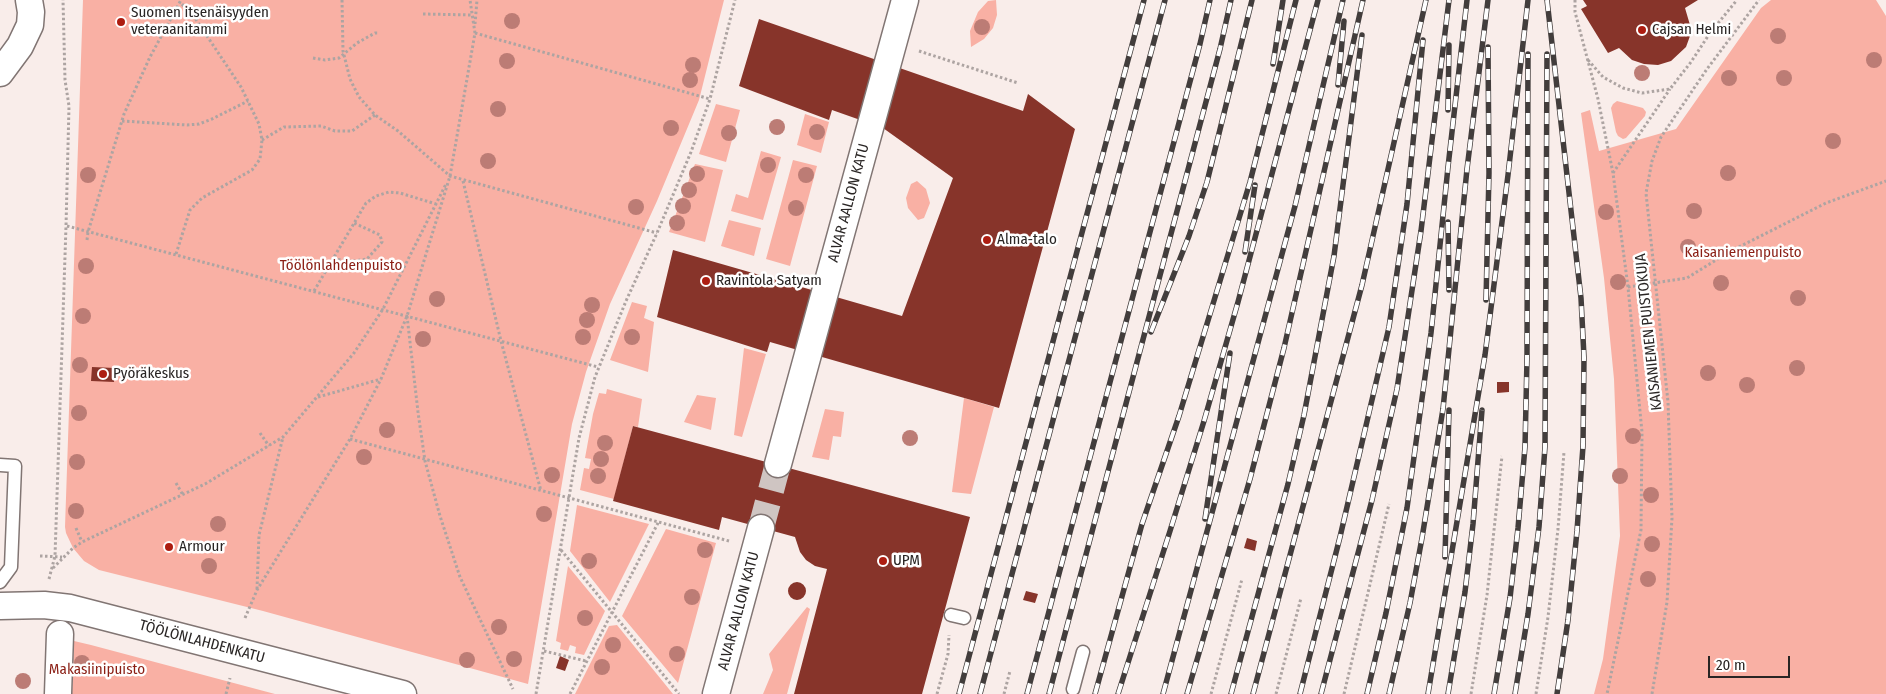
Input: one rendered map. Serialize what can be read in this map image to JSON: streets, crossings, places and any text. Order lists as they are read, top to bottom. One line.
{"streets":{"street":["ALVAR AALLON KATU","TÖÖLÖNLAHDENKATU"],"path":["KAISANIEMEN PUISTOKUJA"]},"parks":["Kaisaniemenpuisto","Töölönlahdenpuisto","Makasiinipuisto"],"places":["Suomen itsenäisyyden veteraanitammi","Cajsan Helmi","Alma-talo","Ravintola Satyam","Pyöräkeskus","Armour","UPM"],"scale_bar":"20 m"}
